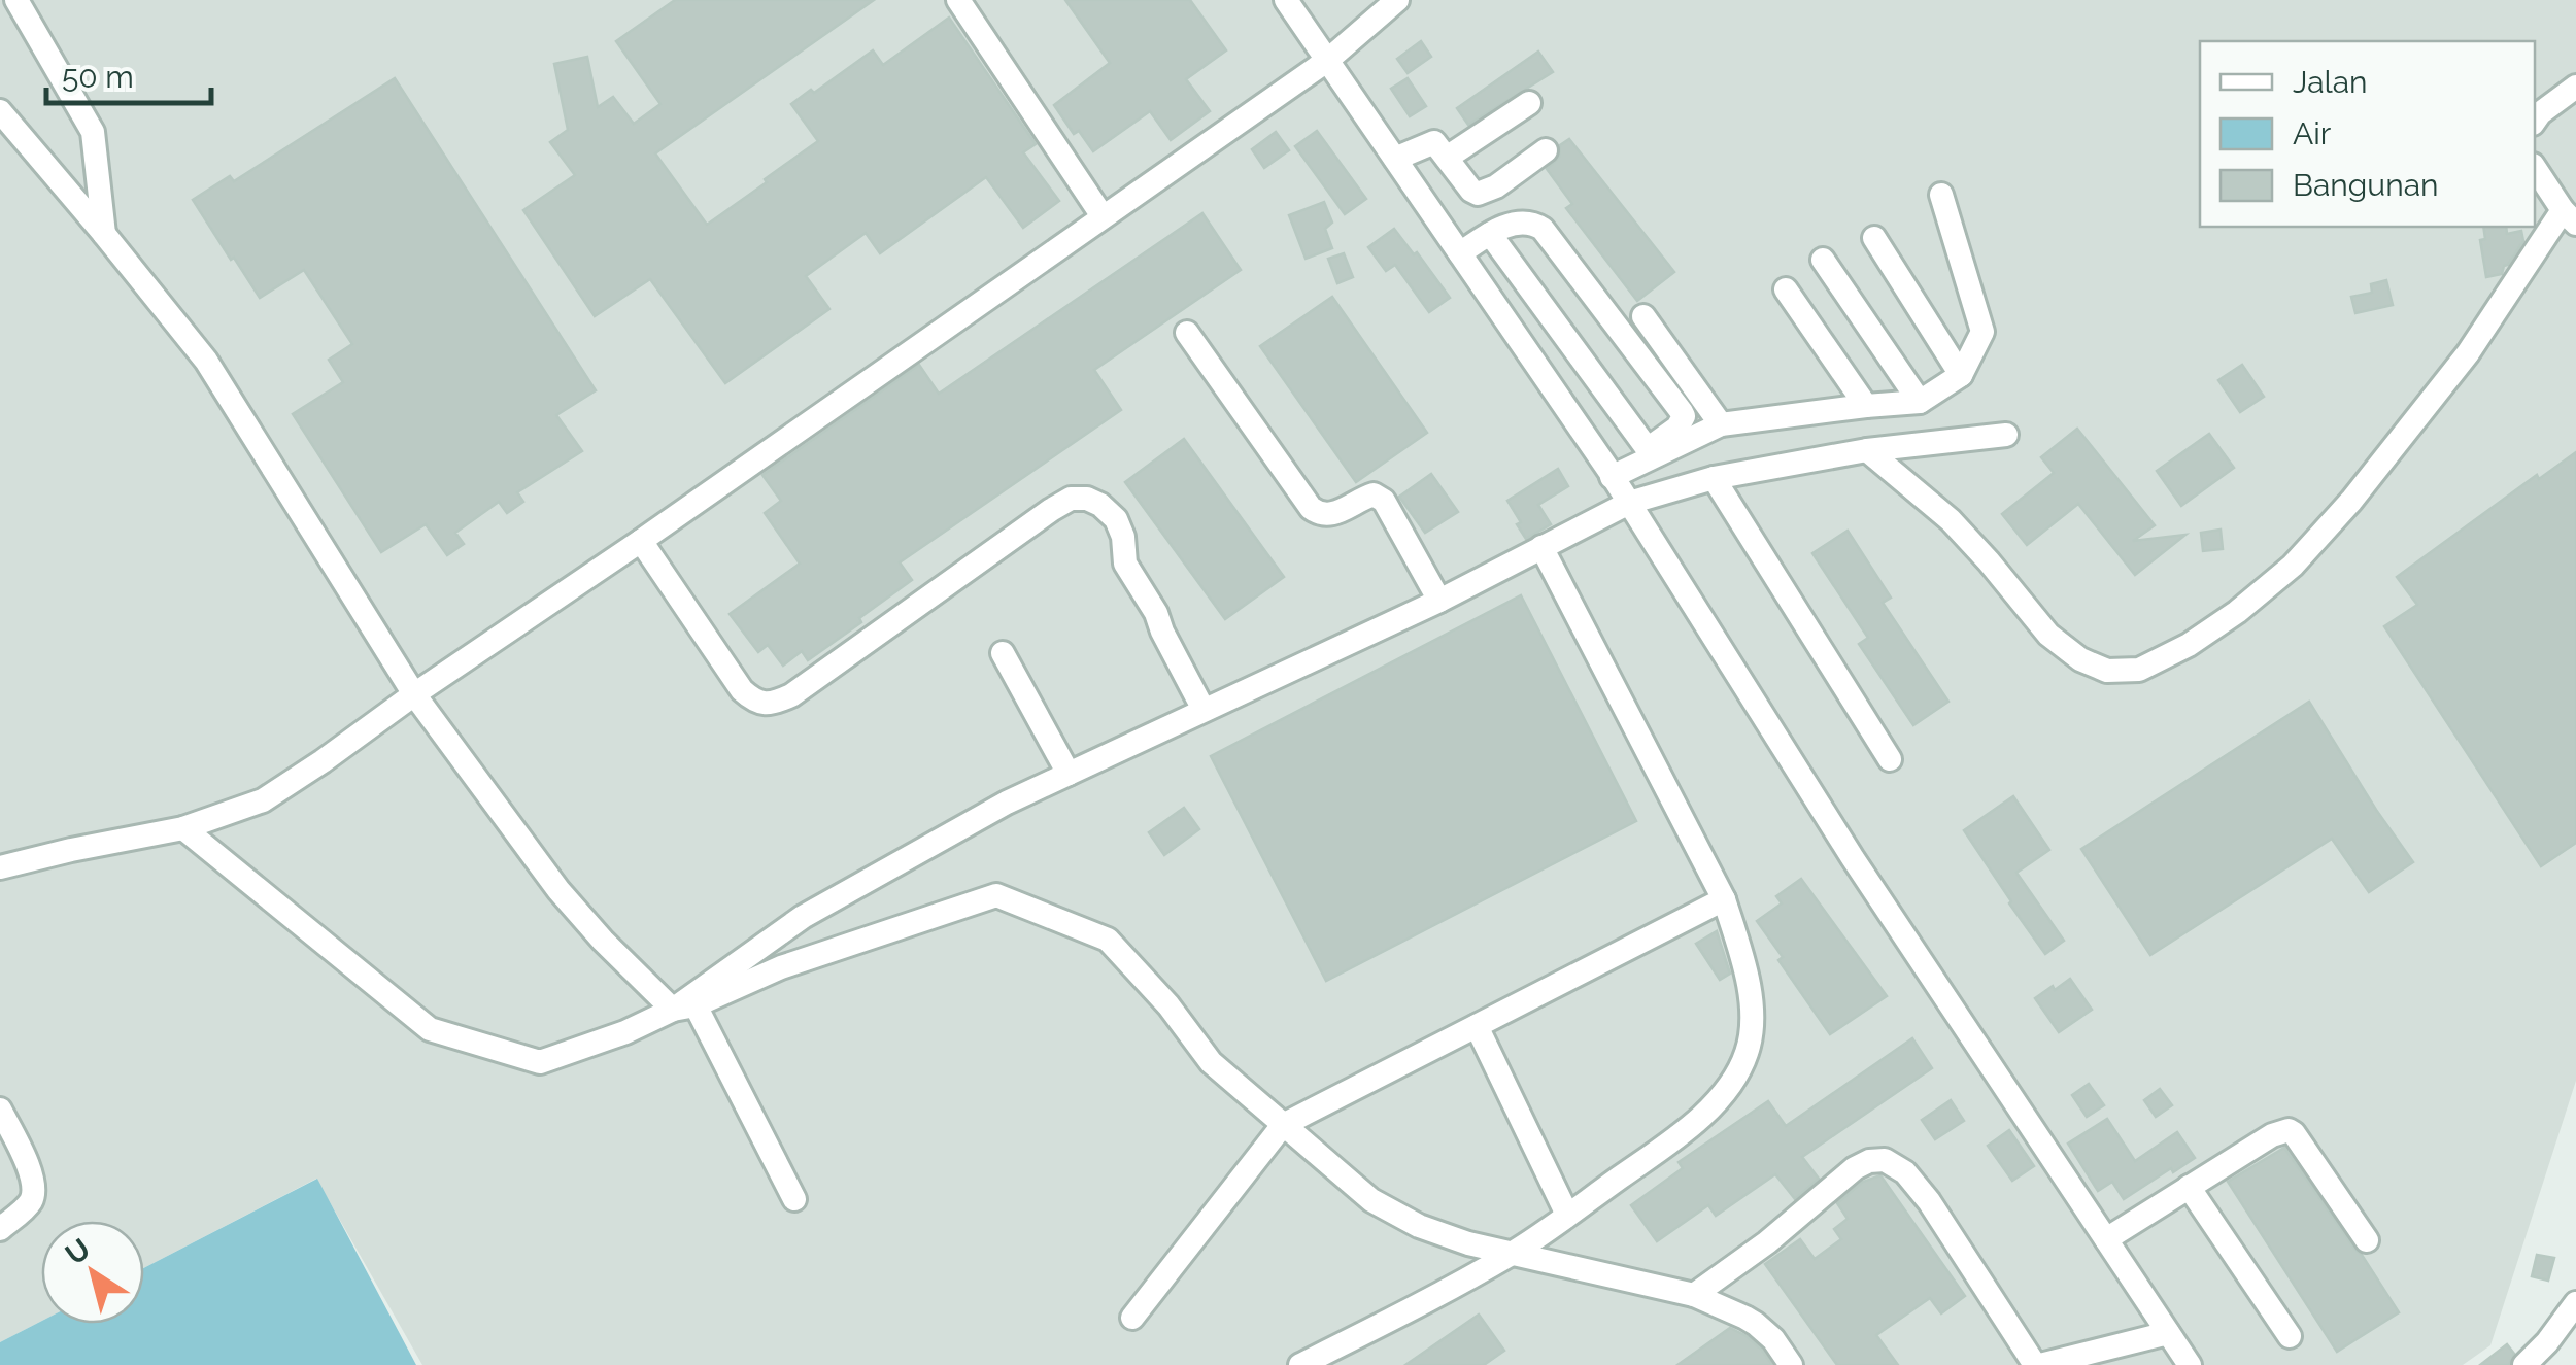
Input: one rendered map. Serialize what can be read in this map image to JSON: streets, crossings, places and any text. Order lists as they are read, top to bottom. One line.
{"legend":["Jalan","Air","Bangunan"],"scale_bar":"50 m","north":"top left"}
